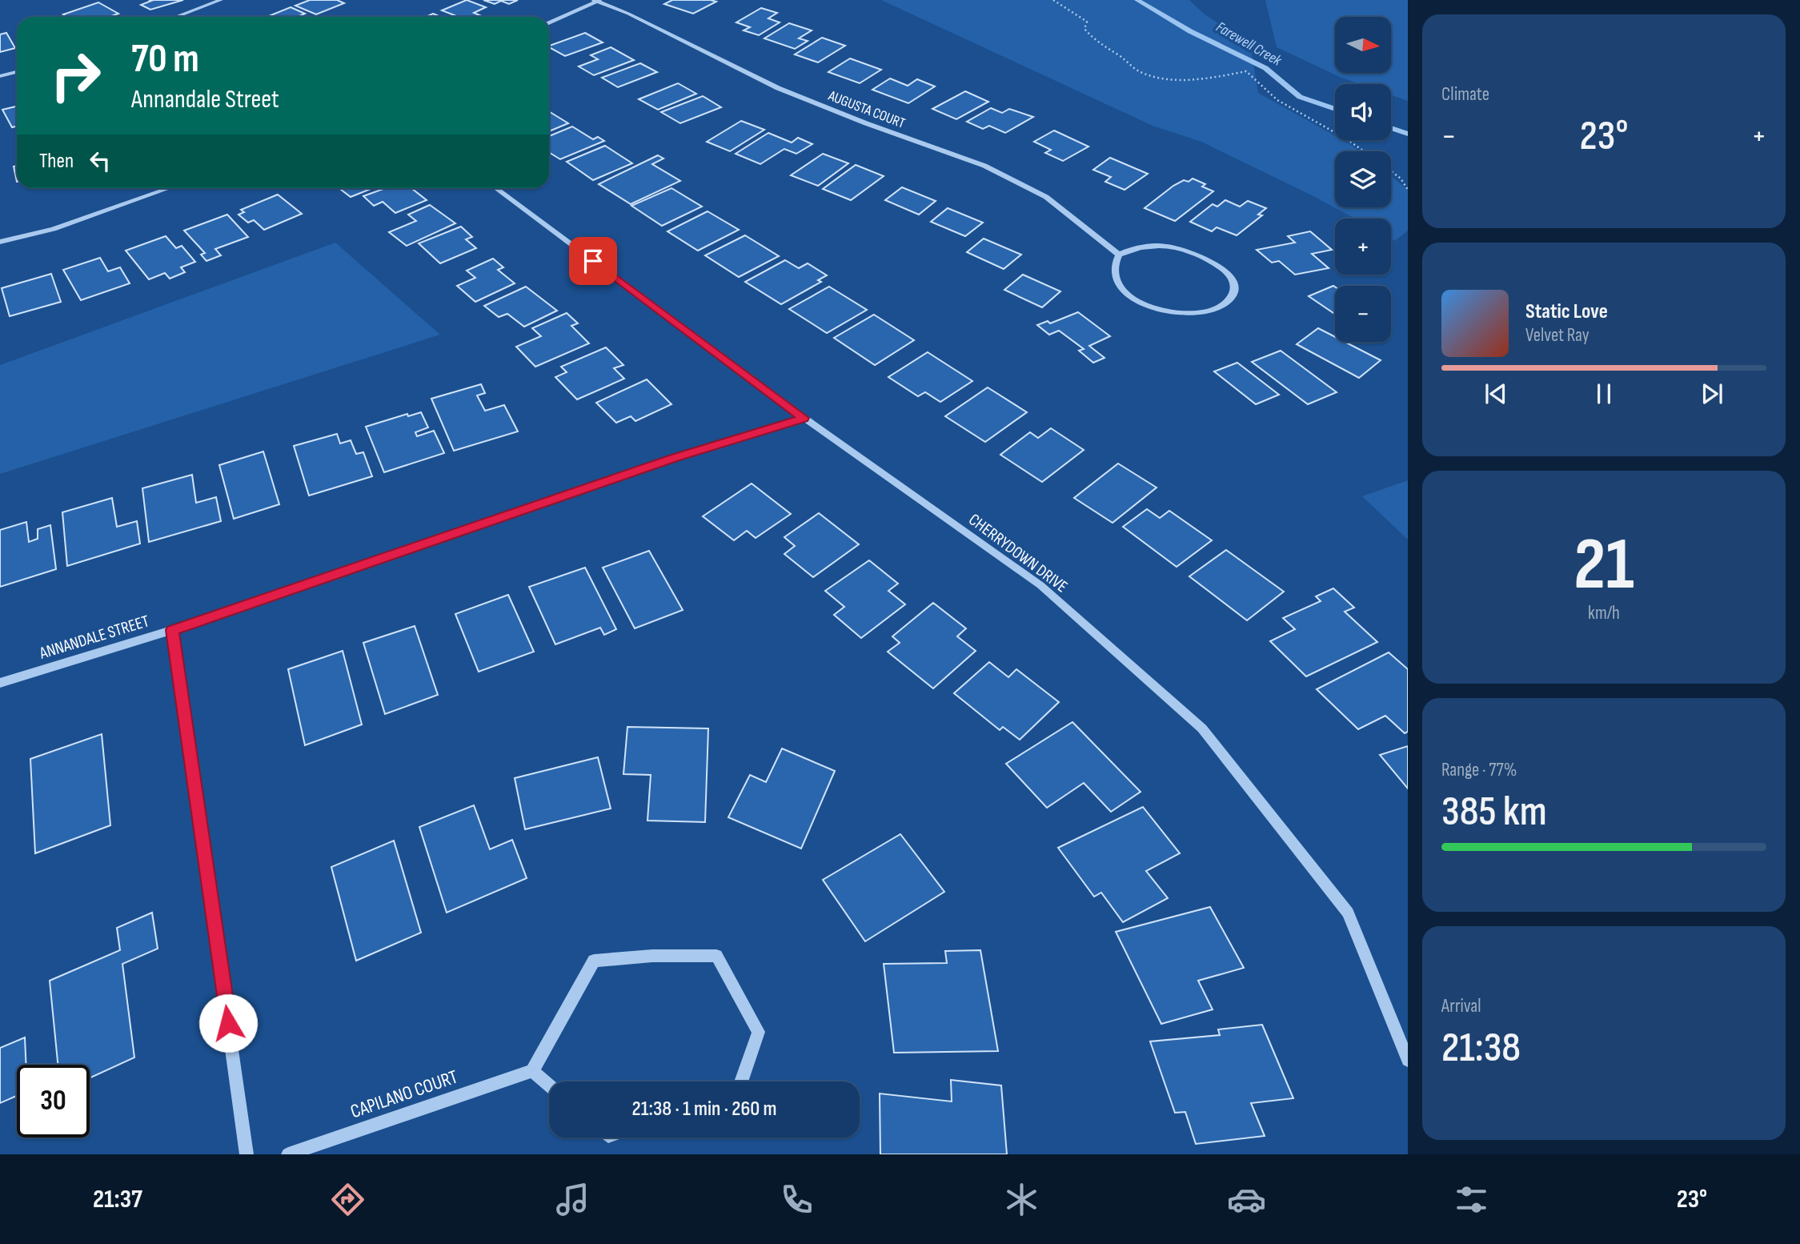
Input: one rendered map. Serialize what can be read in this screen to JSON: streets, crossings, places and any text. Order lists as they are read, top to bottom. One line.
{"streets":{"street":["AUGUSTA COURT","CHERRYDOWN DRIVE","ANNANDALE STREET","CAPILANO COURT"]},"crossings":[["CHERRYDOWN DRIVE","ANNANDALE STREET"]],"water":["Farewell Creek"],"north":"right","page":{"tile":["Climate",["21","km/h"],["Range · 77%","385 km"],["Arrival","21:38"]],"map_buttons":["+","−"],"turn":["70 m","Annandale Street"],"heat":["−","23°","+"],"then":"Then","song":["Static Love","Velvet Ray"],"limit":"30","trip":"21:38 · 1 min · 260 m","tabs":["21:37","23°"]}}
